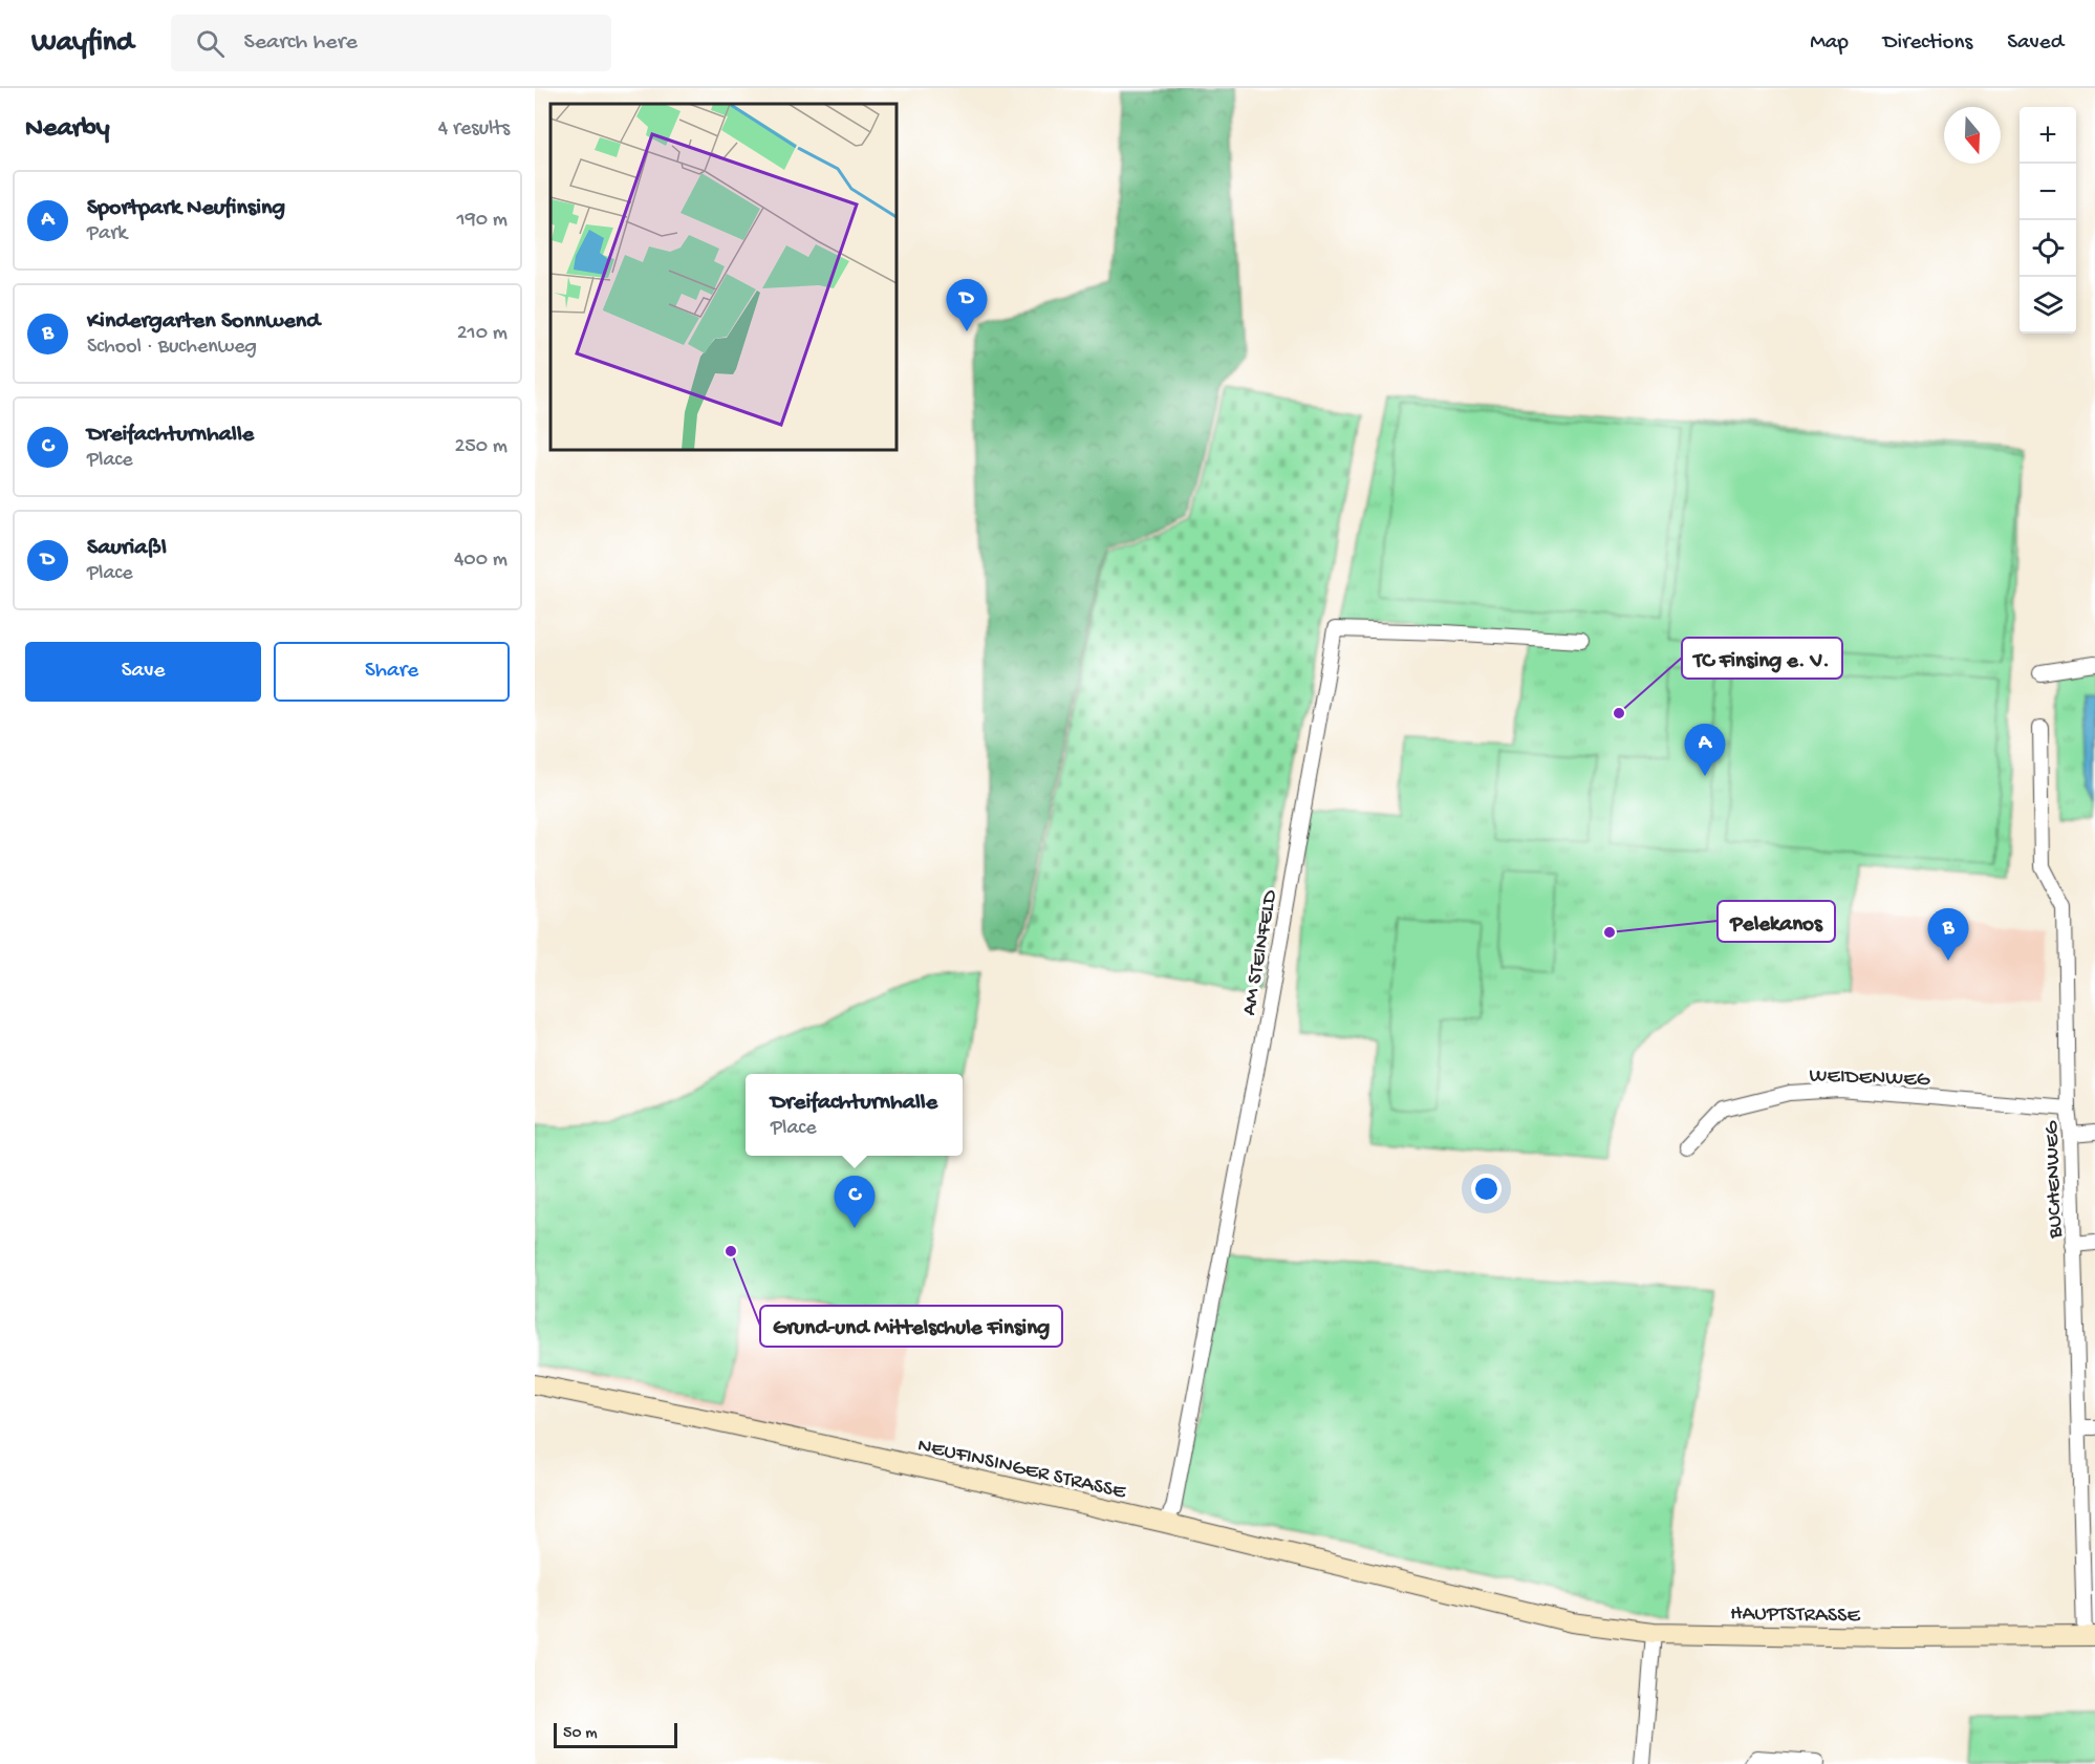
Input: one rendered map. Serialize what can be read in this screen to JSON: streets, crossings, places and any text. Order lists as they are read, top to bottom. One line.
{"streets":{"street":["AM STEINFELD","WEIDENWEG","BUCHENWEG","NEUFINSINGER STRASSE","HAUPTSTRASSE"]},"crossings":[["AM STEINFELD","NEUFINSINGER STRASSE"],["WEIDENWEG","BUCHENWEG"],["BUCHENWEG","HAUPTSTRASSE"],["NEUFINSINGER STRASSE","HAUPTSTRASSE"]],"places":["TC Finsing e. V.","Pelekanos","Grund-und Mittelschule Finsing"],"scale_bar":"50 m","north":"bottom","page":{"header":"Wayfind","search":"Search here","nav":["Map","Directions","Saved"],"heading":["Nearby","4 results"],"map_buttons":["+","−"],"list":[{"mark":"A","name":"Sportpark Neufinsing","note":"Park","value":"190 m"},{"mark":"B","name":"Kindergarten Sonnwend","note":"School · Buchenweg","value":"210 m"},{"mark":"C","name":"Dreifachturnhalle","note":"Place","value":"250 m"},{"mark":"D","name":"Sauriaßl","note":"Place","value":"400 m"}],"pins":["D","A","B","C"],"buttons":["Save","Share"],"popup":["Dreifachturnhalle","Place"],"scale":"50 m"}}
